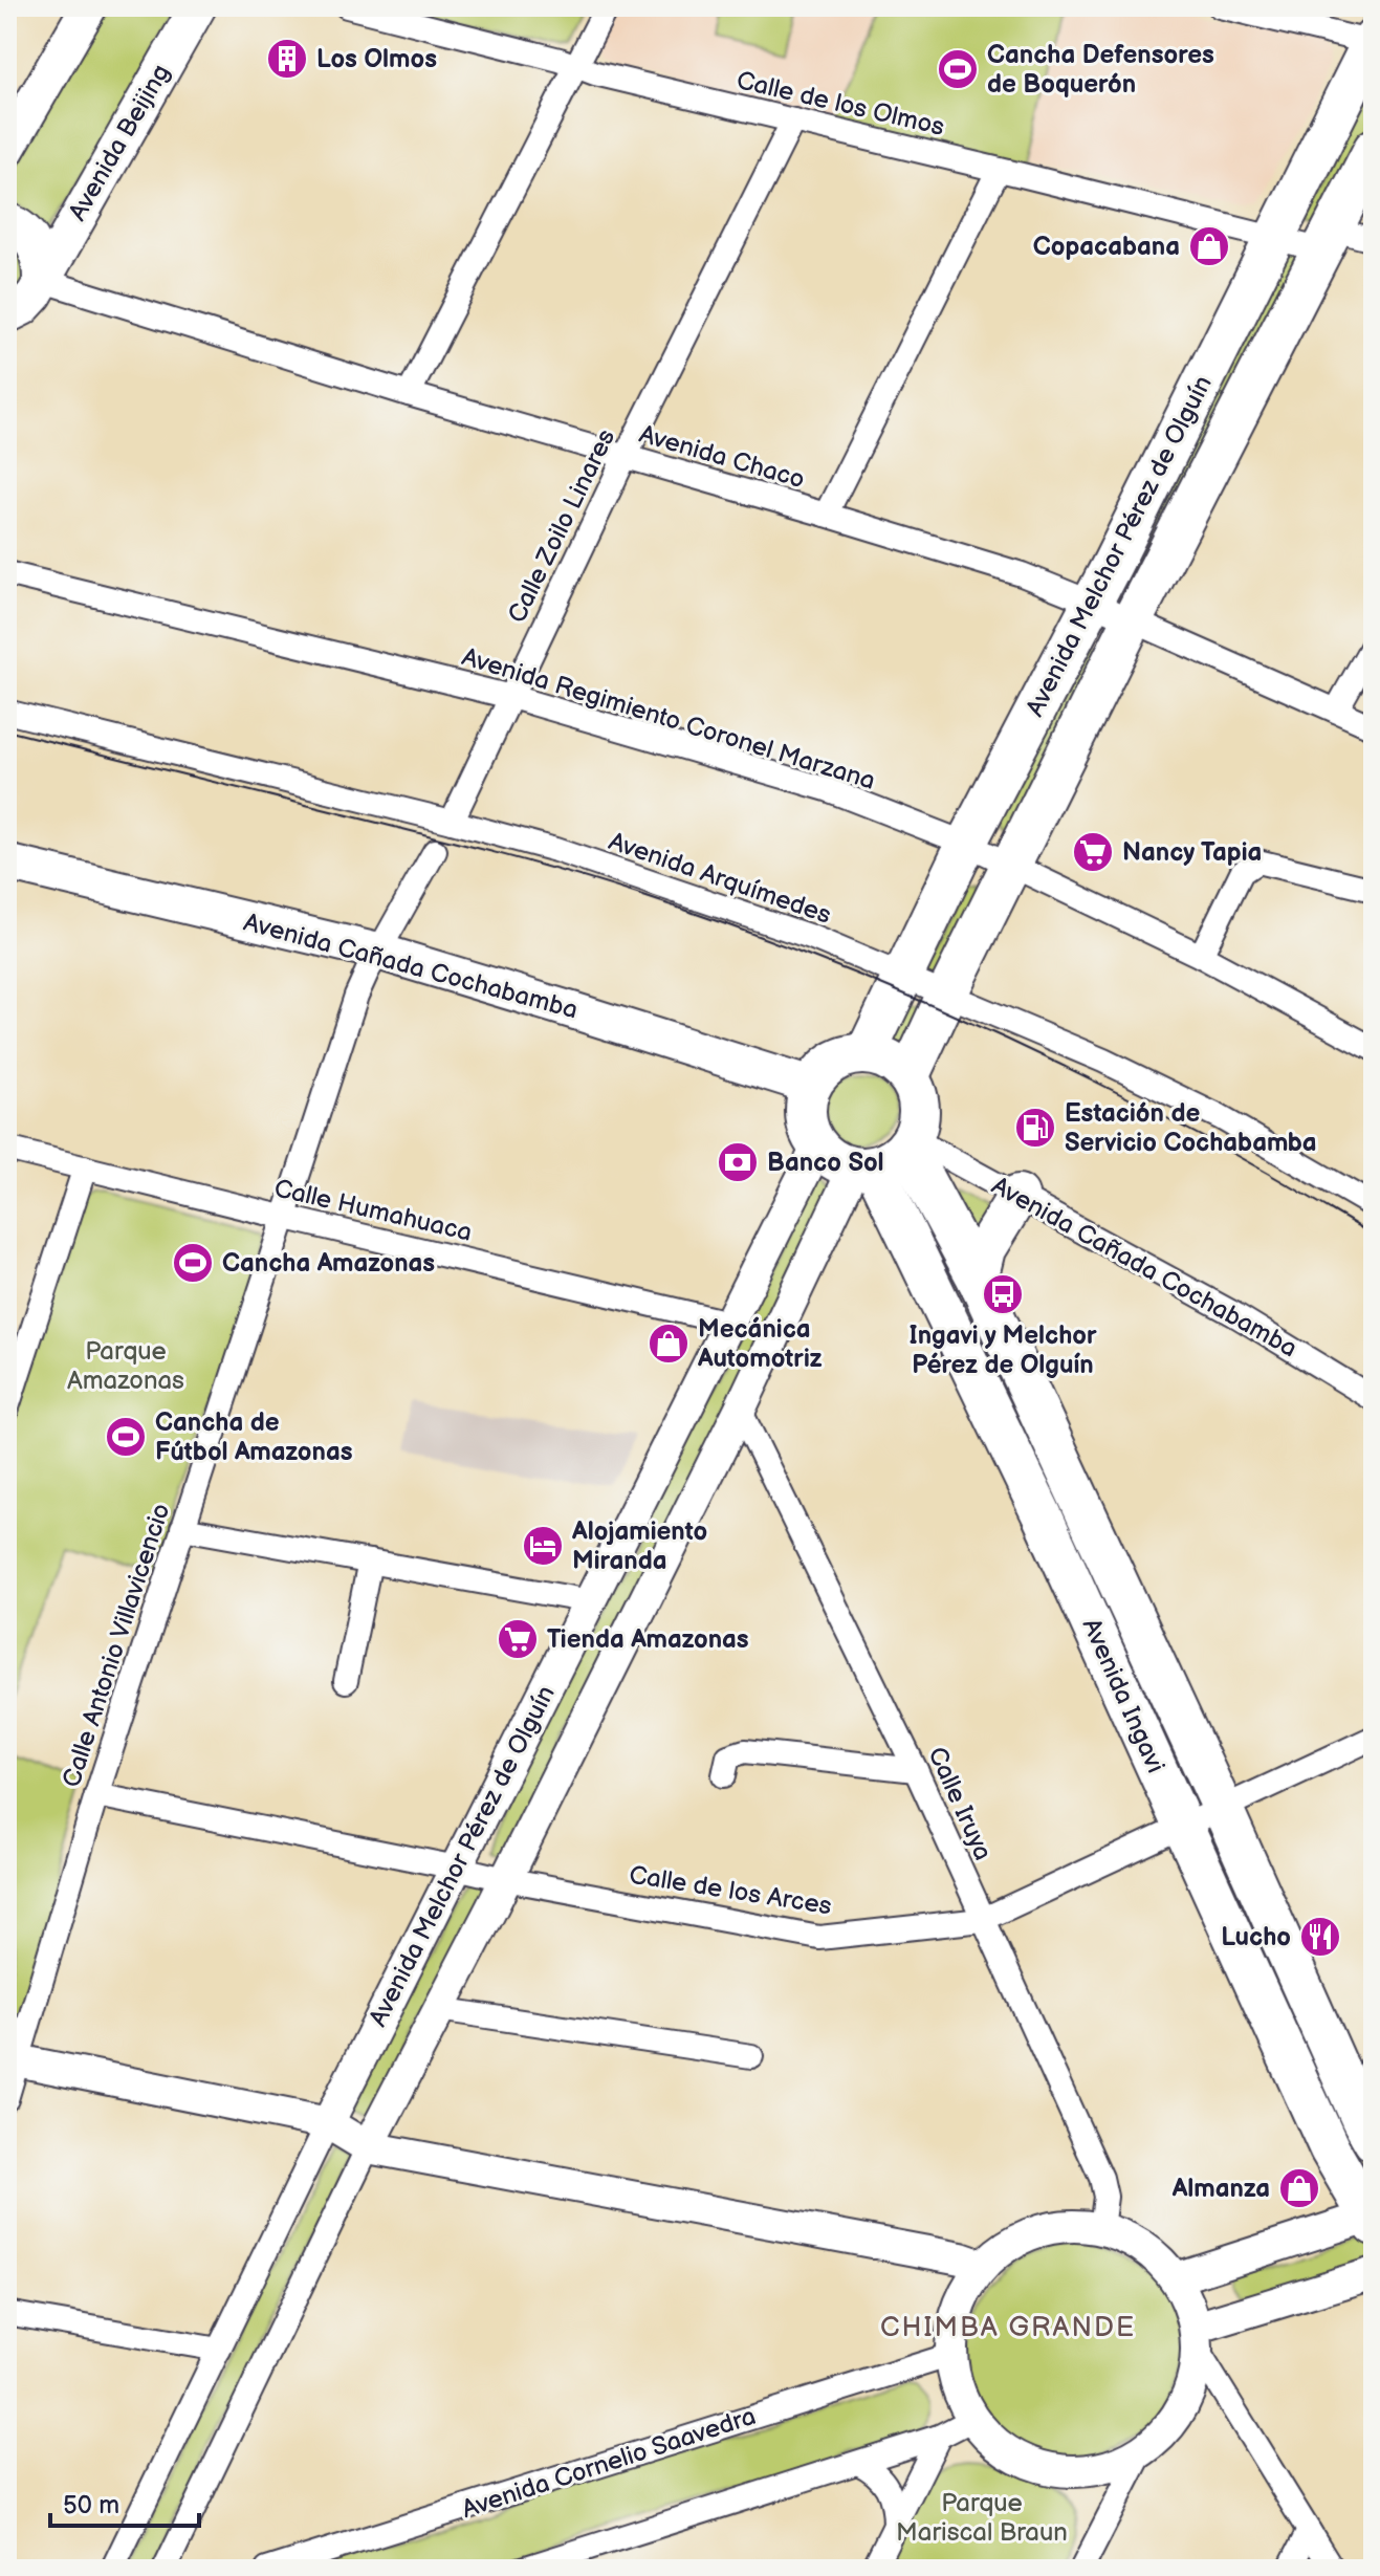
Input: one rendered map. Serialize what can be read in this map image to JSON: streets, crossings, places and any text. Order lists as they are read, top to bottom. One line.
{"streets":{"highway":["Avenida Melchor Pérez de Olguín","Avenida Ingavi"],"main road":["Avenida Beijing","Avenida Cañada Cochabamba"],"street":["Calle de los Olmos","Avenida Chaco","Calle Zoilo Linares","Avenida Regimiento Coronel Marzana","Avenida Arquímedes","Calle Humahuaca","Calle Antonio Villavicencio","Calle Iruya","Calle de los Arces","Avenida Cornelio Saavedra"]},"crossings":[["Calle de los Olmos","Calle Zoilo Linares"],["Calle de los Olmos","Avenida Melchor Pérez de Olguín"],["Avenida Beijing","Avenida Chaco"],["Avenida Chaco","Calle Zoilo Linares"],["Avenida Chaco","Avenida Melchor Pérez de Olguín"],["Calle Zoilo Linares","Avenida Regimiento Coronel Marzana"],["Calle Zoilo Linares","Avenida Arquímedes"],["Avenida Melchor Pérez de Olguín","Avenida Regimiento Coronel Marzana"],["Avenida Melchor Pérez de Olguín","Avenida Arquímedes"],["Avenida Melchor Pérez de Olguín","Avenida Cañada Cochabamba"],["Avenida Melchor Pérez de Olguín","Calle Humahuaca"],["Avenida Melchor Pérez de Olguín","Avenida Ingavi"],["Avenida Melchor Pérez de Olguín","Calle Iruya"],["Avenida Melchor Pérez de Olguín","Calle de los Arces"],["Avenida Cañada Cochabamba","Calle Antonio Villavicencio"],["Avenida Cañada Cochabamba","Avenida Ingavi"],["Calle Humahuaca","Calle Antonio Villavicencio"],["Calle Antonio Villavicencio","Calle de los Arces"],["Avenida Ingavi","Calle de los Arces"],["Calle Iruya","Calle de los Arces"],["Calle Iruya","Avenida Cornelio Saavedra"]],"districts":["CHIMBA GRANDE"],"parks":["Parque Amazonas","Parque Mariscal Braun"],"places":{"building":["Los Olmos"],"sports":["Cancha Defensores de Boquerón","Cancha Amazonas","Cancha de Fútbol Amazonas"],"shop":["Copacabana","Mecánica Automotriz","Almanza"],"supermarket":["Nancy Tapia","Tienda Amazonas"],"fuel station":["Estación de Servicio Cochabamba"],"bank":["Banco Sol"],"bus stop":["Ingavi y Melchor Pérez de Olguín"],"hotel":["Alojamiento Miranda"],"restaurant":["Lucho"]},"scale_bar":"50 m"}
